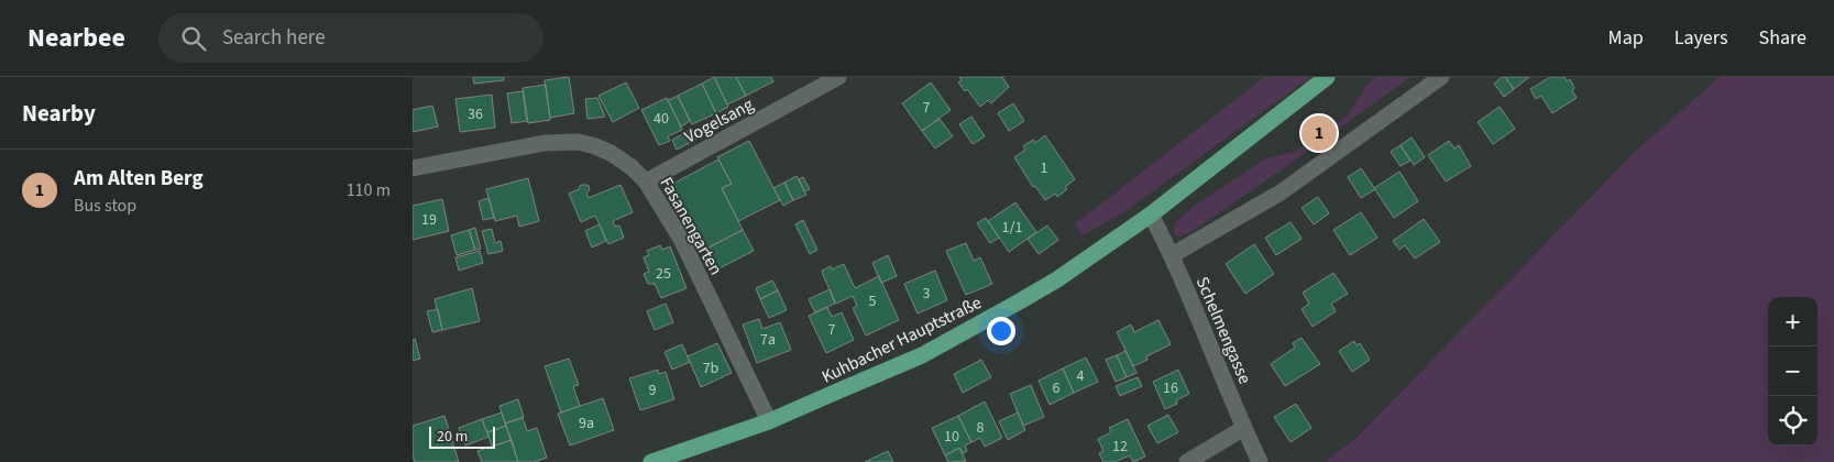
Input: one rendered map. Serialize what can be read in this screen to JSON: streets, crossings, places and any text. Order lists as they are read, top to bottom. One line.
{"streets":{"main road":["Kuhbacher Hauptstraße"],"street":["Vogelsang","Fasanengarten","Schelmengasse"]},"crossings":[["Vogelsang","Fasanengarten"],["Fasanengarten","Kuhbacher Hauptstraße"],["Schelmengasse","Kuhbacher Hauptstraße"]],"house_numbers":["7","36","40","1","19","1/1","25","3","5","7","7a","7b","4","6","16","9","9a","8","10","12"],"scale_bar":"20 m","page":{"header":"Nearbee","search":"Search here","nav":["Map","Layers","Share"],"heading":"Nearby","pins":"1","list":[{"mark":"1","name":"Am Alten Berg","note":"Bus stop","value":"110 m"}],"map_buttons":["+","−"],"scale":"20 m"}}
